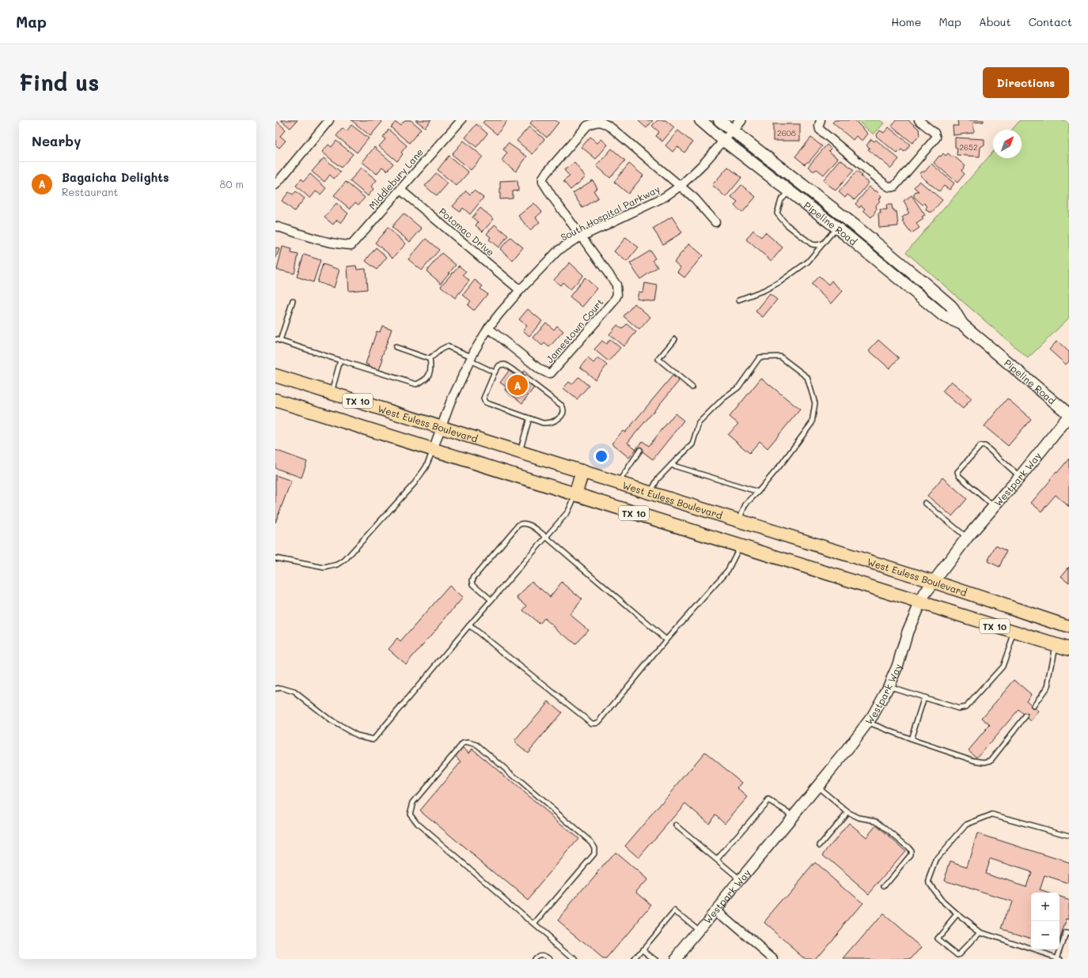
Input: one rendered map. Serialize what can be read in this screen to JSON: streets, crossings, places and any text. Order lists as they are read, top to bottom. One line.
{"streets":{"main road":["Pipeline Road","TX 10","West Euless Boulevard","Westpark Way"],"street":["Middlebury Lane","South Hospital Parkway","Potomac Drive","Jamestown Court"]},"crossings":[["Middlebury Lane","Potomac Drive"],["South Hospital Parkway","Pipeline Road"],["South Hospital Parkway","Potomac Drive"],["South Hospital Parkway","Jamestown Court"],["South Hospital Parkway","TX 10"],["South Hospital Parkway","West Euless Boulevard"],["Pipeline Road","Westpark Way"],["TX 10","Westpark Way"],["West Euless Boulevard","Westpark Way"]],"house_numbers":["2608","2652"],"north":"top right","page":{"header":"Map","nav":["Home","Map","About","Contact"],"buttons":"Directions","title":"Find us","heading":"Nearby","list":[{"mark":"A","name":"Bagaicha Delights","note":"Restaurant","value":"80 m"}],"pins":"A","map_buttons":["+","−"]}}
